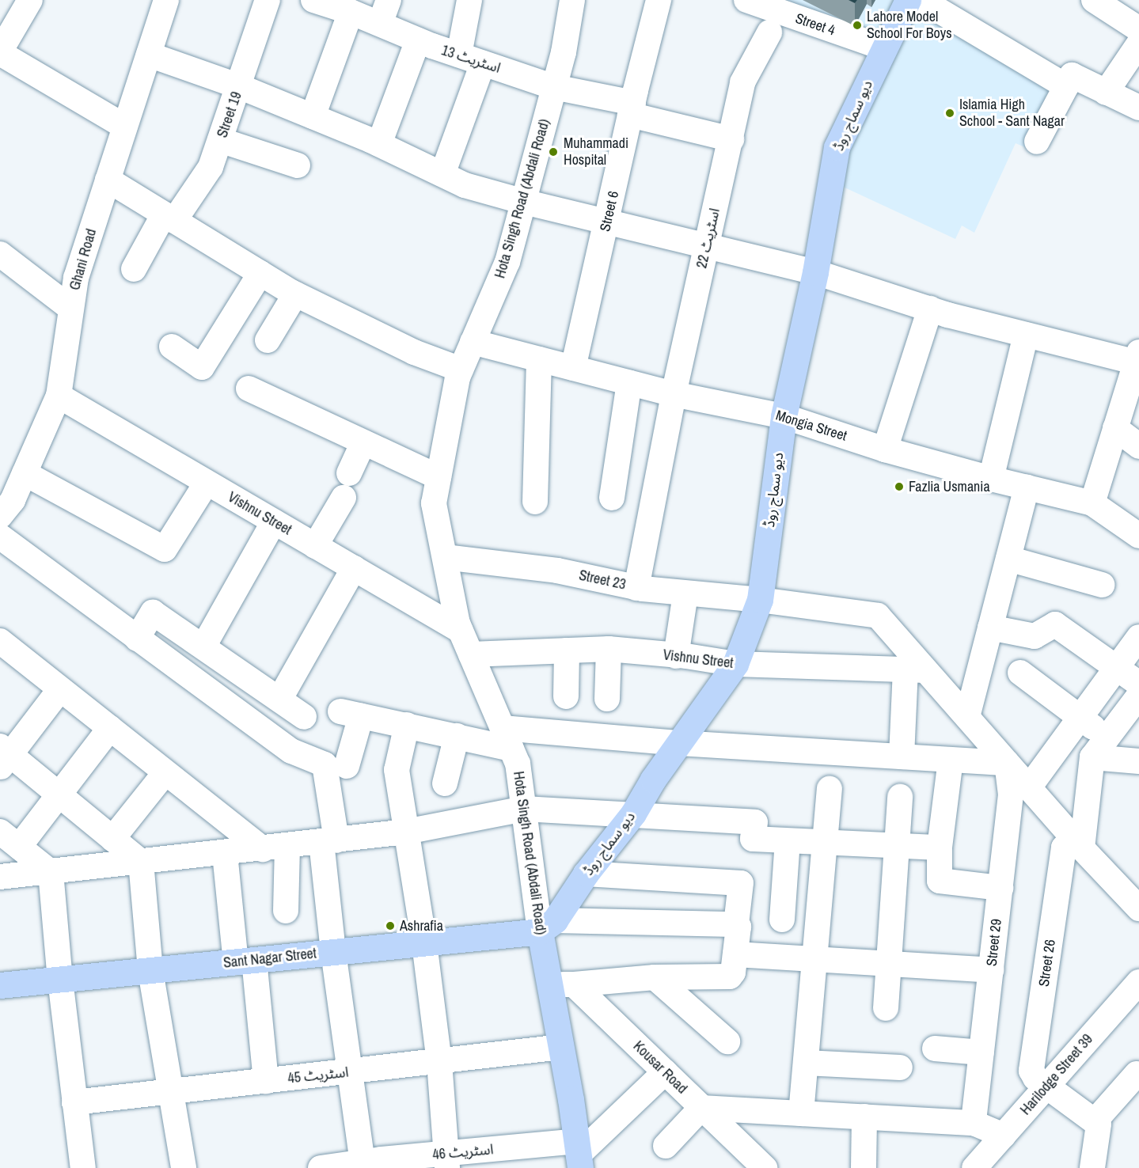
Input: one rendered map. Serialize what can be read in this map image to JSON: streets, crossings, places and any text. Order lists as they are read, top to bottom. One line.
{"streets":{"main road":["دیو سماج روڈ","Hota Singh Road (Abdali Road)","Sant Nagar Street"],"street":["Street 4","اسٹریٹ 13","Street 19","Street 6","اسٹریٹ 22","Ghani Road","Mongia Street","Vishnu Street","Street 23","Street 29","Street 26","Kousar Road","Harilodge Street 39","اسٹریٹ 45","اسٹریٹ 46"]},"crossings":[["Street 4","دیو سماج روڈ"],["اسٹریٹ 13","Hota Singh Road (Abdali Road)"],["اسٹریٹ 13","Street 6"],["اسٹریٹ 13","اسٹریٹ 22"],["دیو سماج روڈ","Hota Singh Road (Abdali Road)"],["دیو سماج روڈ","Mongia Street"],["دیو سماج روڈ","Vishnu Street"],["دیو سماج روڈ","Street 23"],["دیو سماج روڈ","Sant Nagar Street"],["Hota Singh Road (Abdali Road)","Mongia Street"],["Hota Singh Road (Abdali Road)","Vishnu Street"],["Hota Singh Road (Abdali Road)","Street 23"],["Hota Singh Road (Abdali Road)","Sant Nagar Street"],["Hota Singh Road (Abdali Road)","Kousar Road"],["Hota Singh Road (Abdali Road)","اسٹریٹ 45"],["Hota Singh Road (Abdali Road)","اسٹریٹ 46"],["Street 6","Mongia Street"],["اسٹریٹ 22","Mongia Street"],["اسٹریٹ 22","Street 23"],["Ghani Road","Vishnu Street"],["Vishnu Street","Street 23"],["Street 23","Street 29"],["Street 23","Street 26"],["Street 26","Harilodge Street 39"]],"places":["Lahore Model School For Boys","Islamia High School - Sant Nagar","Muhammadi Hospital","Fazlia Usmania","Ashrafia"]}
